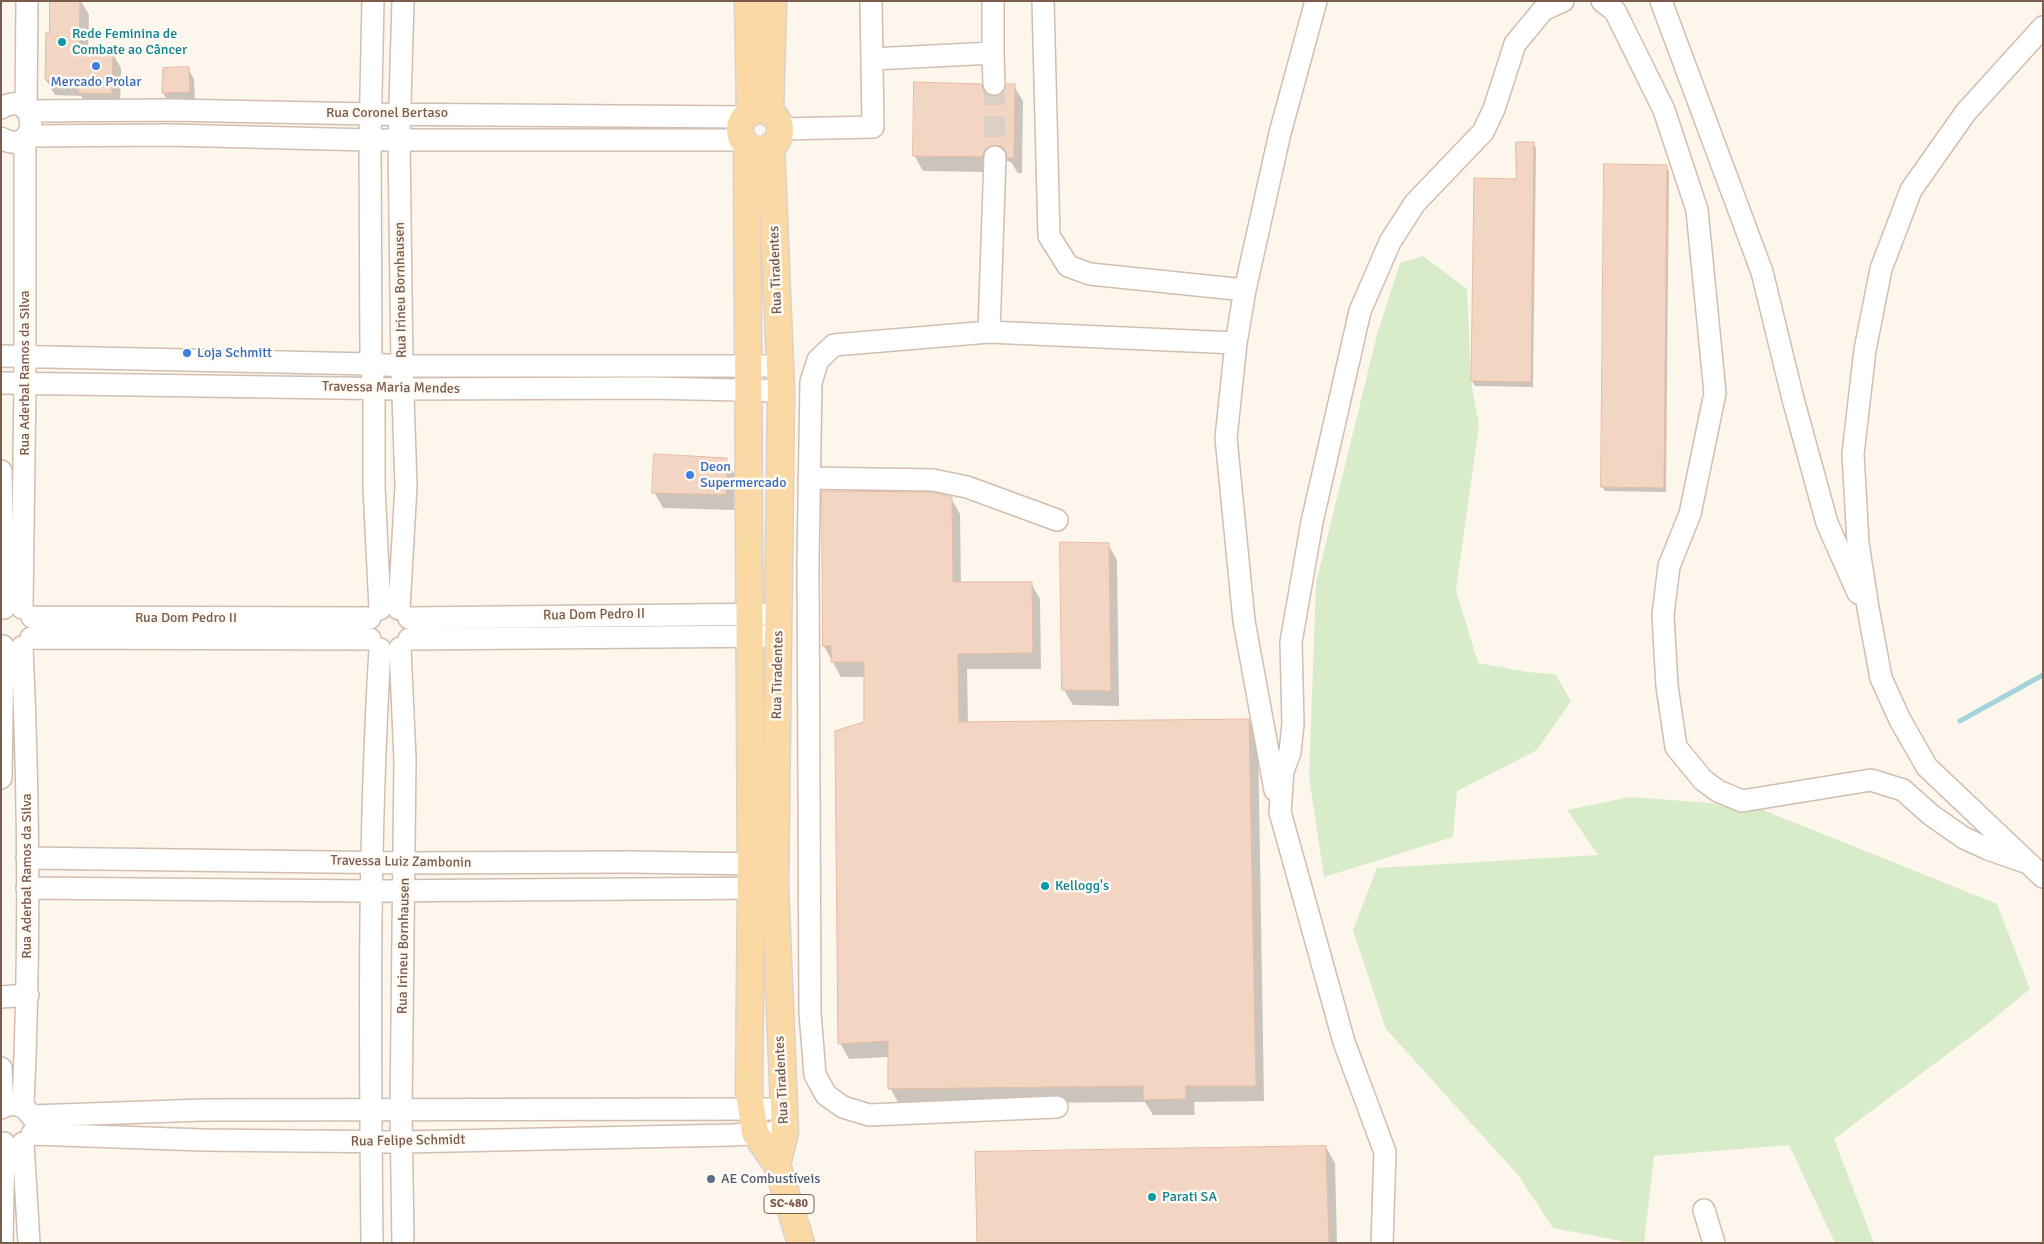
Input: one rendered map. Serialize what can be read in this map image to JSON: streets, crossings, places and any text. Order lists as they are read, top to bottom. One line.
{"streets":{"main road":["Rua Tiradentes","SC-480"],"street":["Rua Coronel Bertaso","Rua Irineu Bornhausen","Rua Aderbal Ramos da Silva","Travessa Maria Mendes","Rua Dom Pedro II","Travessa Luiz Zambonin","Rua Felipe Schmidt"]},"crossings":[["Rua Coronel Bertaso","Rua Tiradentes"],["Rua Coronel Bertaso","Rua Irineu Bornhausen"],["Rua Coronel Bertaso","Rua Aderbal Ramos da Silva"],["Rua Tiradentes","Travessa Maria Mendes"],["Rua Tiradentes","Rua Dom Pedro II"],["Rua Tiradentes","Travessa Luiz Zambonin"],["Rua Tiradentes","Rua Felipe Schmidt"],["Rua Tiradentes","SC-480"],["Rua Irineu Bornhausen","Travessa Maria Mendes"],["Rua Irineu Bornhausen","Rua Dom Pedro II"],["Rua Irineu Bornhausen","Travessa Luiz Zambonin"],["Rua Irineu Bornhausen","Rua Felipe Schmidt"],["Rua Aderbal Ramos da Silva","Travessa Maria Mendes"],["Rua Aderbal Ramos da Silva","Rua Dom Pedro II"],["Rua Aderbal Ramos da Silva","Travessa Luiz Zambonin"],["Rua Aderbal Ramos da Silva","Rua Felipe Schmidt"]],"places":["Rede Feminina de Combate ao Câncer","Mercado Prolar","Loja Schmitt","Deon Supermercado","Kellogg's","AE Combustíveis","Parati SA"]}
